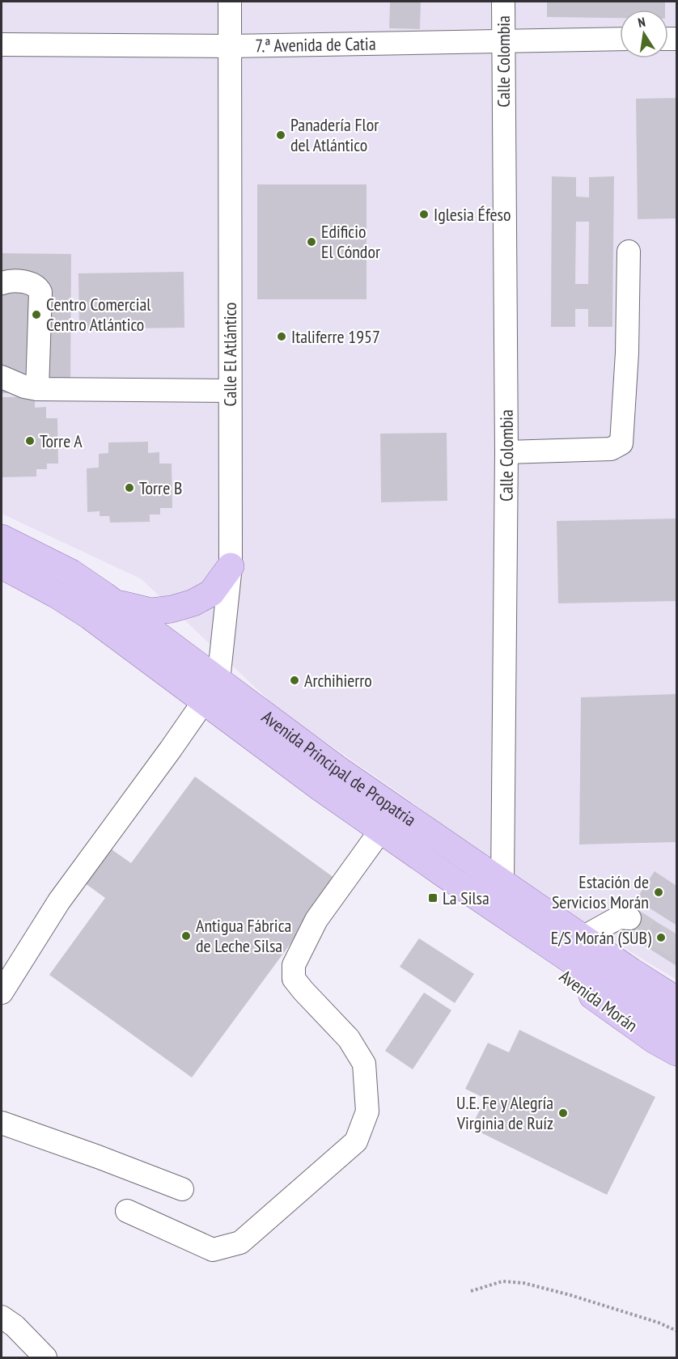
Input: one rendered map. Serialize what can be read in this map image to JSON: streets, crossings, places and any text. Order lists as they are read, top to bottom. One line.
{"streets":{"main road":["Avenida Principal de Propatria","Avenida Morán"],"street":["7.ª Avenida de Catia","Calle Colombia","Calle El Atlántico"]},"crossings":[["7.ª Avenida de Catia","Calle Colombia"],["7.ª Avenida de Catia","Calle El Atlántico"],["Calle Colombia","Avenida Principal de Propatria"],["Calle El Atlántico","Avenida Principal de Propatria"],["Avenida Principal de Propatria","Avenida Morán"]],"places":{"other":["Panadería Flor del Atlántico","Iglesia Éfeso","Edificio El Cóndor","Centro Comercial Centro Atlántico","Italiferre 1957","Torre A","Torre B","Archihierro","Estación de Servicios Morán","Antigua Fábrica de Leche Silsa","E/S Morán (SUB)","U.E. Fe y Alegría Virginia de Ruíz"],"transit":["La Silsa"]},"north":"top"}
